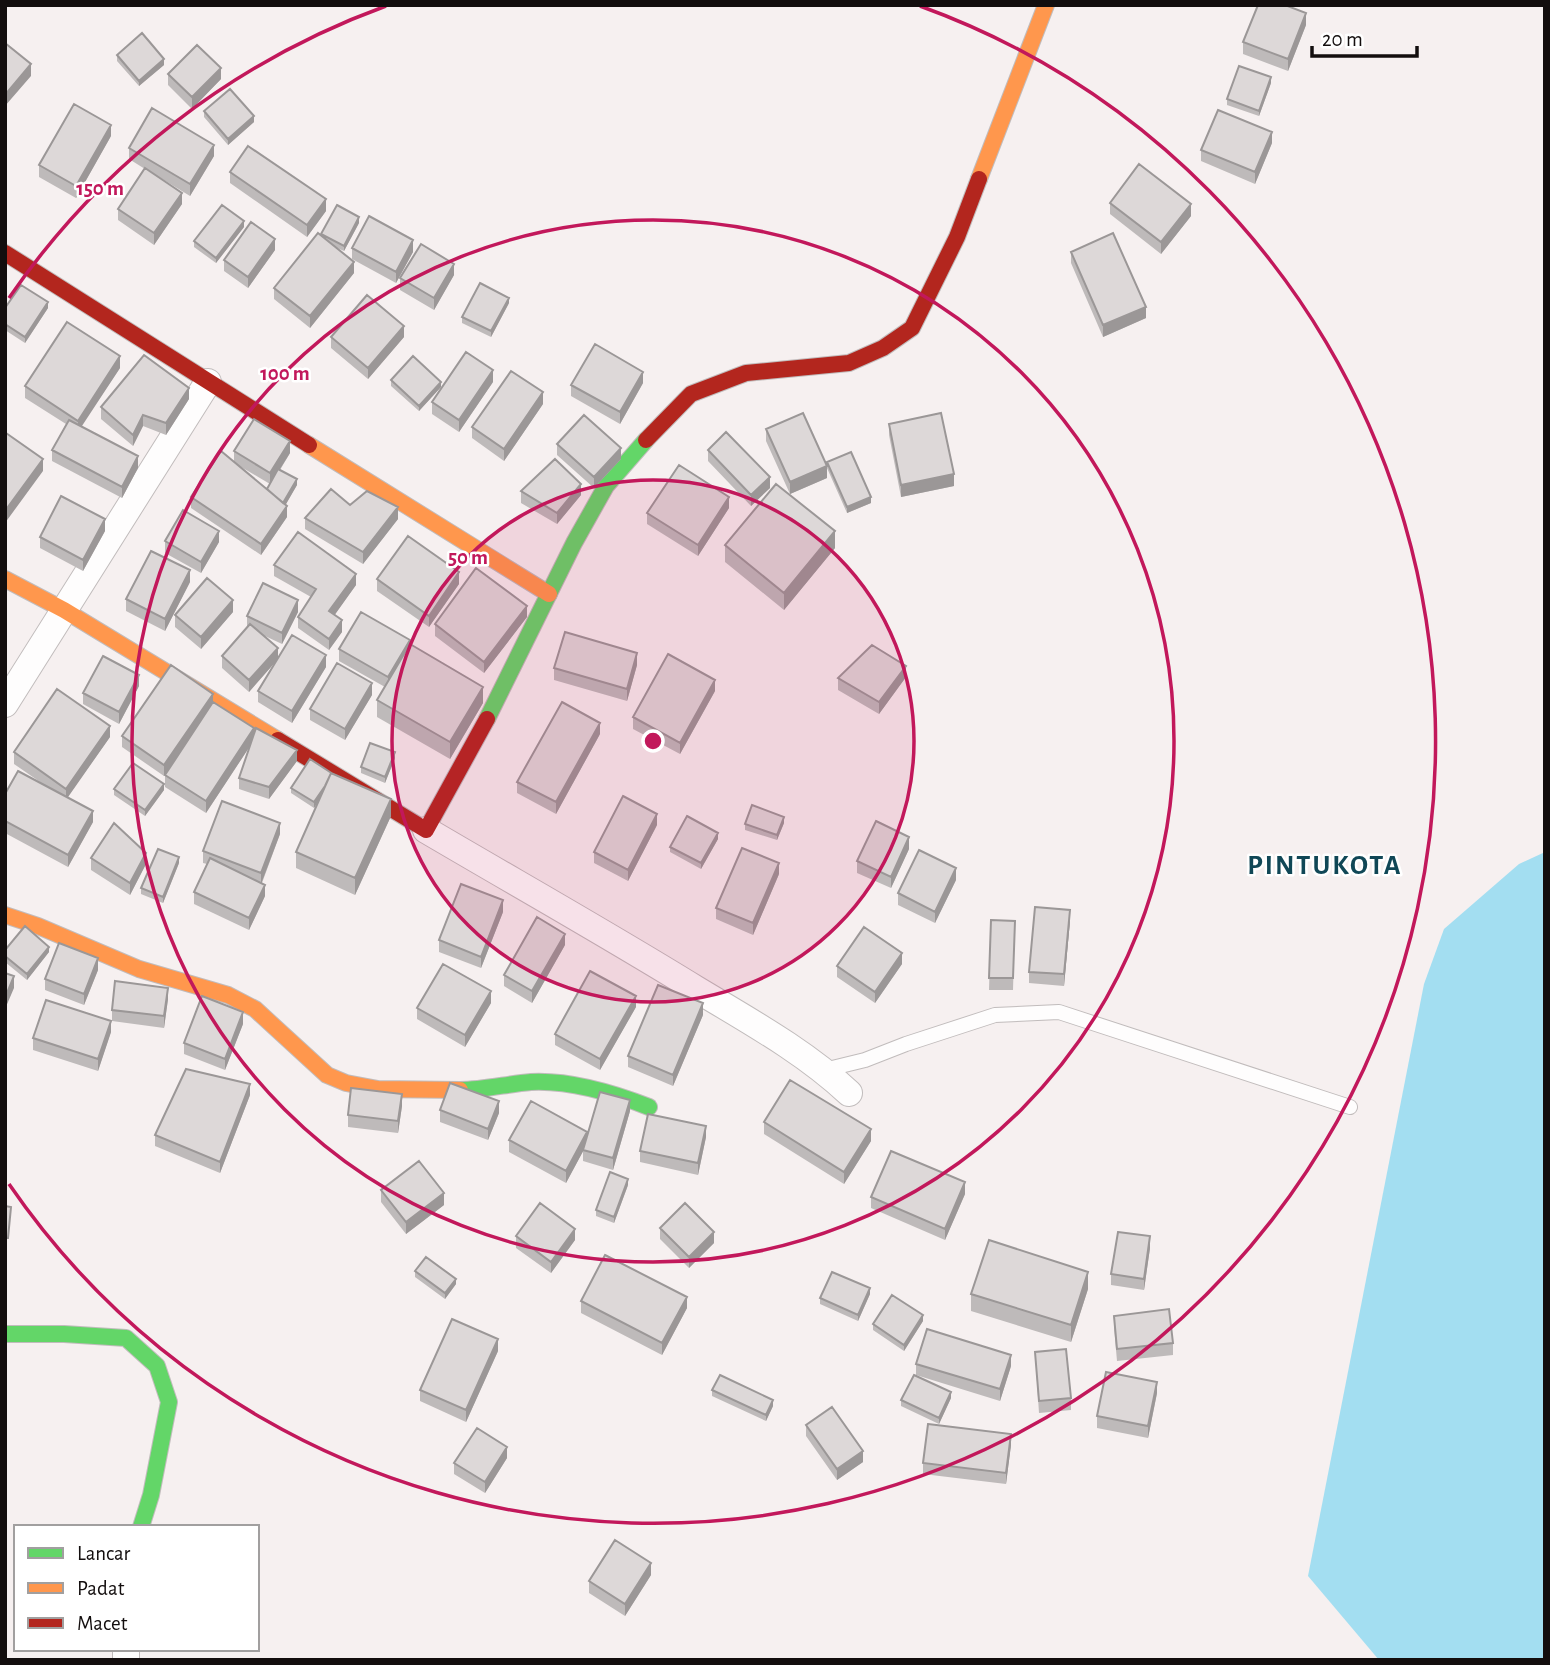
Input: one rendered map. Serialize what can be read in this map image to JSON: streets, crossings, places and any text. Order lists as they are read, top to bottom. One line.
{"districts":["PINTUKOTA"],"legend":["Lancar","Padat","Macet"],"scale_bar":"20 m","rings":["150 m","100 m","50 m"]}
